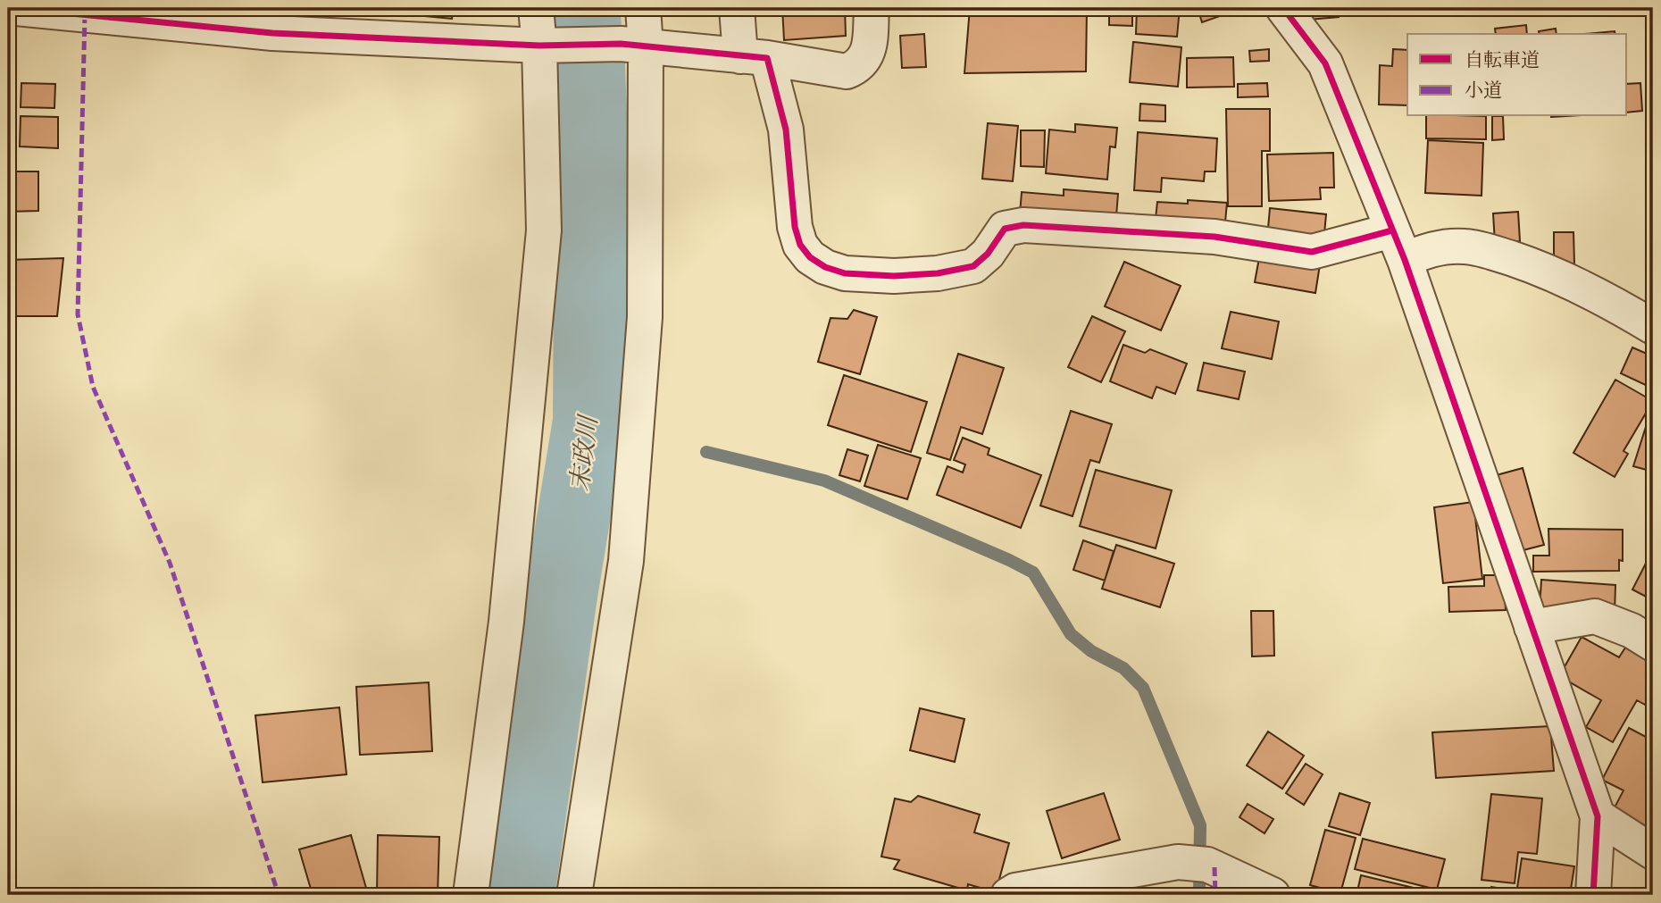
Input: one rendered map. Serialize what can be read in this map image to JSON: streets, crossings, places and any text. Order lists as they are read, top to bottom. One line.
{"water":["末政川"],"legend":["自転車道","小道"]}
